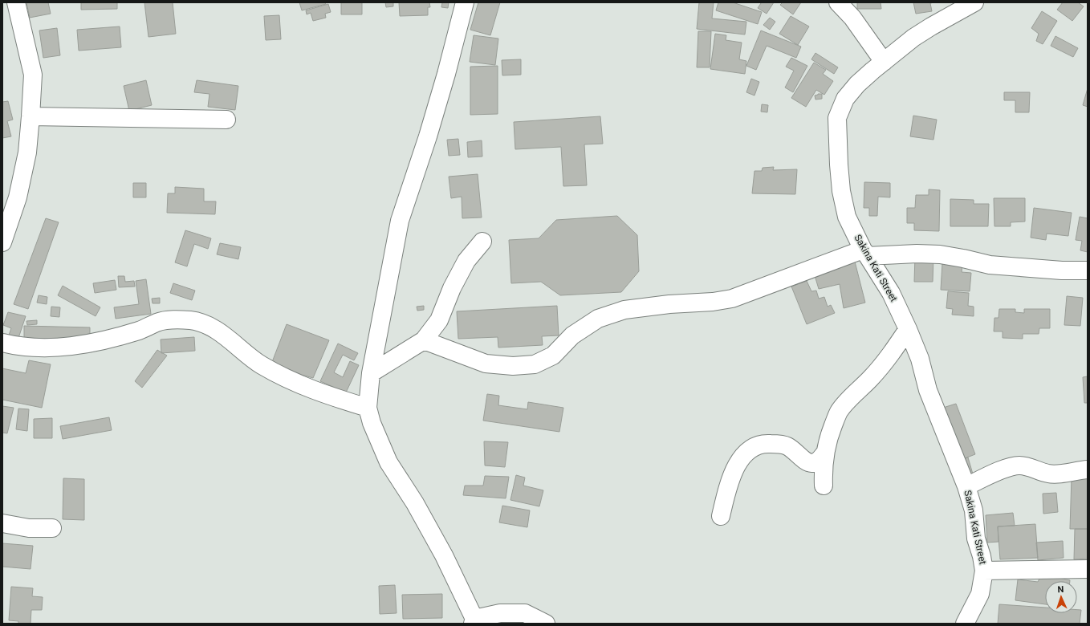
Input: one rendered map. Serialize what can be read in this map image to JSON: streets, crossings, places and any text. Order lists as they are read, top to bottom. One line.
{"streets":{"street":["Sakina Kati Street"]},"north":"top"}
